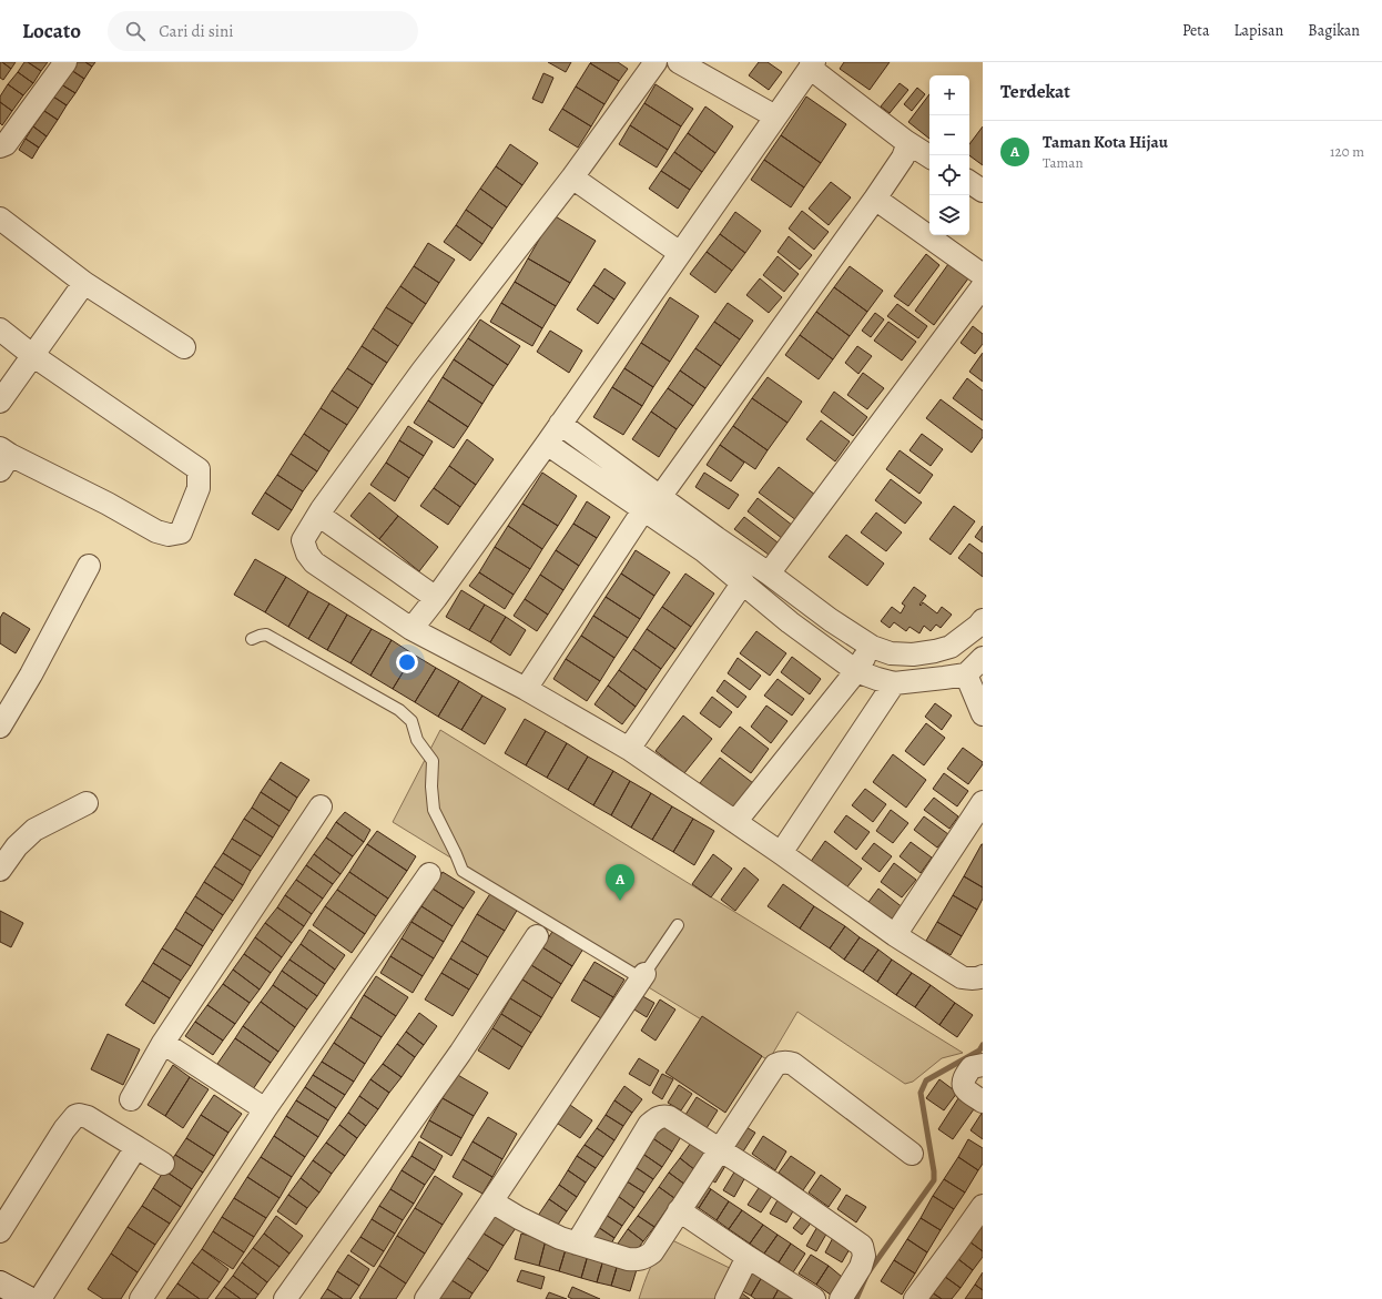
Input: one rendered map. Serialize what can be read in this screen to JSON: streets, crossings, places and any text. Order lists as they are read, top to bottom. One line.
{"page":{"header":"Locato","search":"Cari di sini","nav":["Peta","Lapisan","Bagikan"],"heading":"Terdekat","map_buttons":["+","−"],"list":[{"mark":"A","name":"Taman Kota Hijau","note":"Taman","value":"120 m"}],"pins":"A"}}
